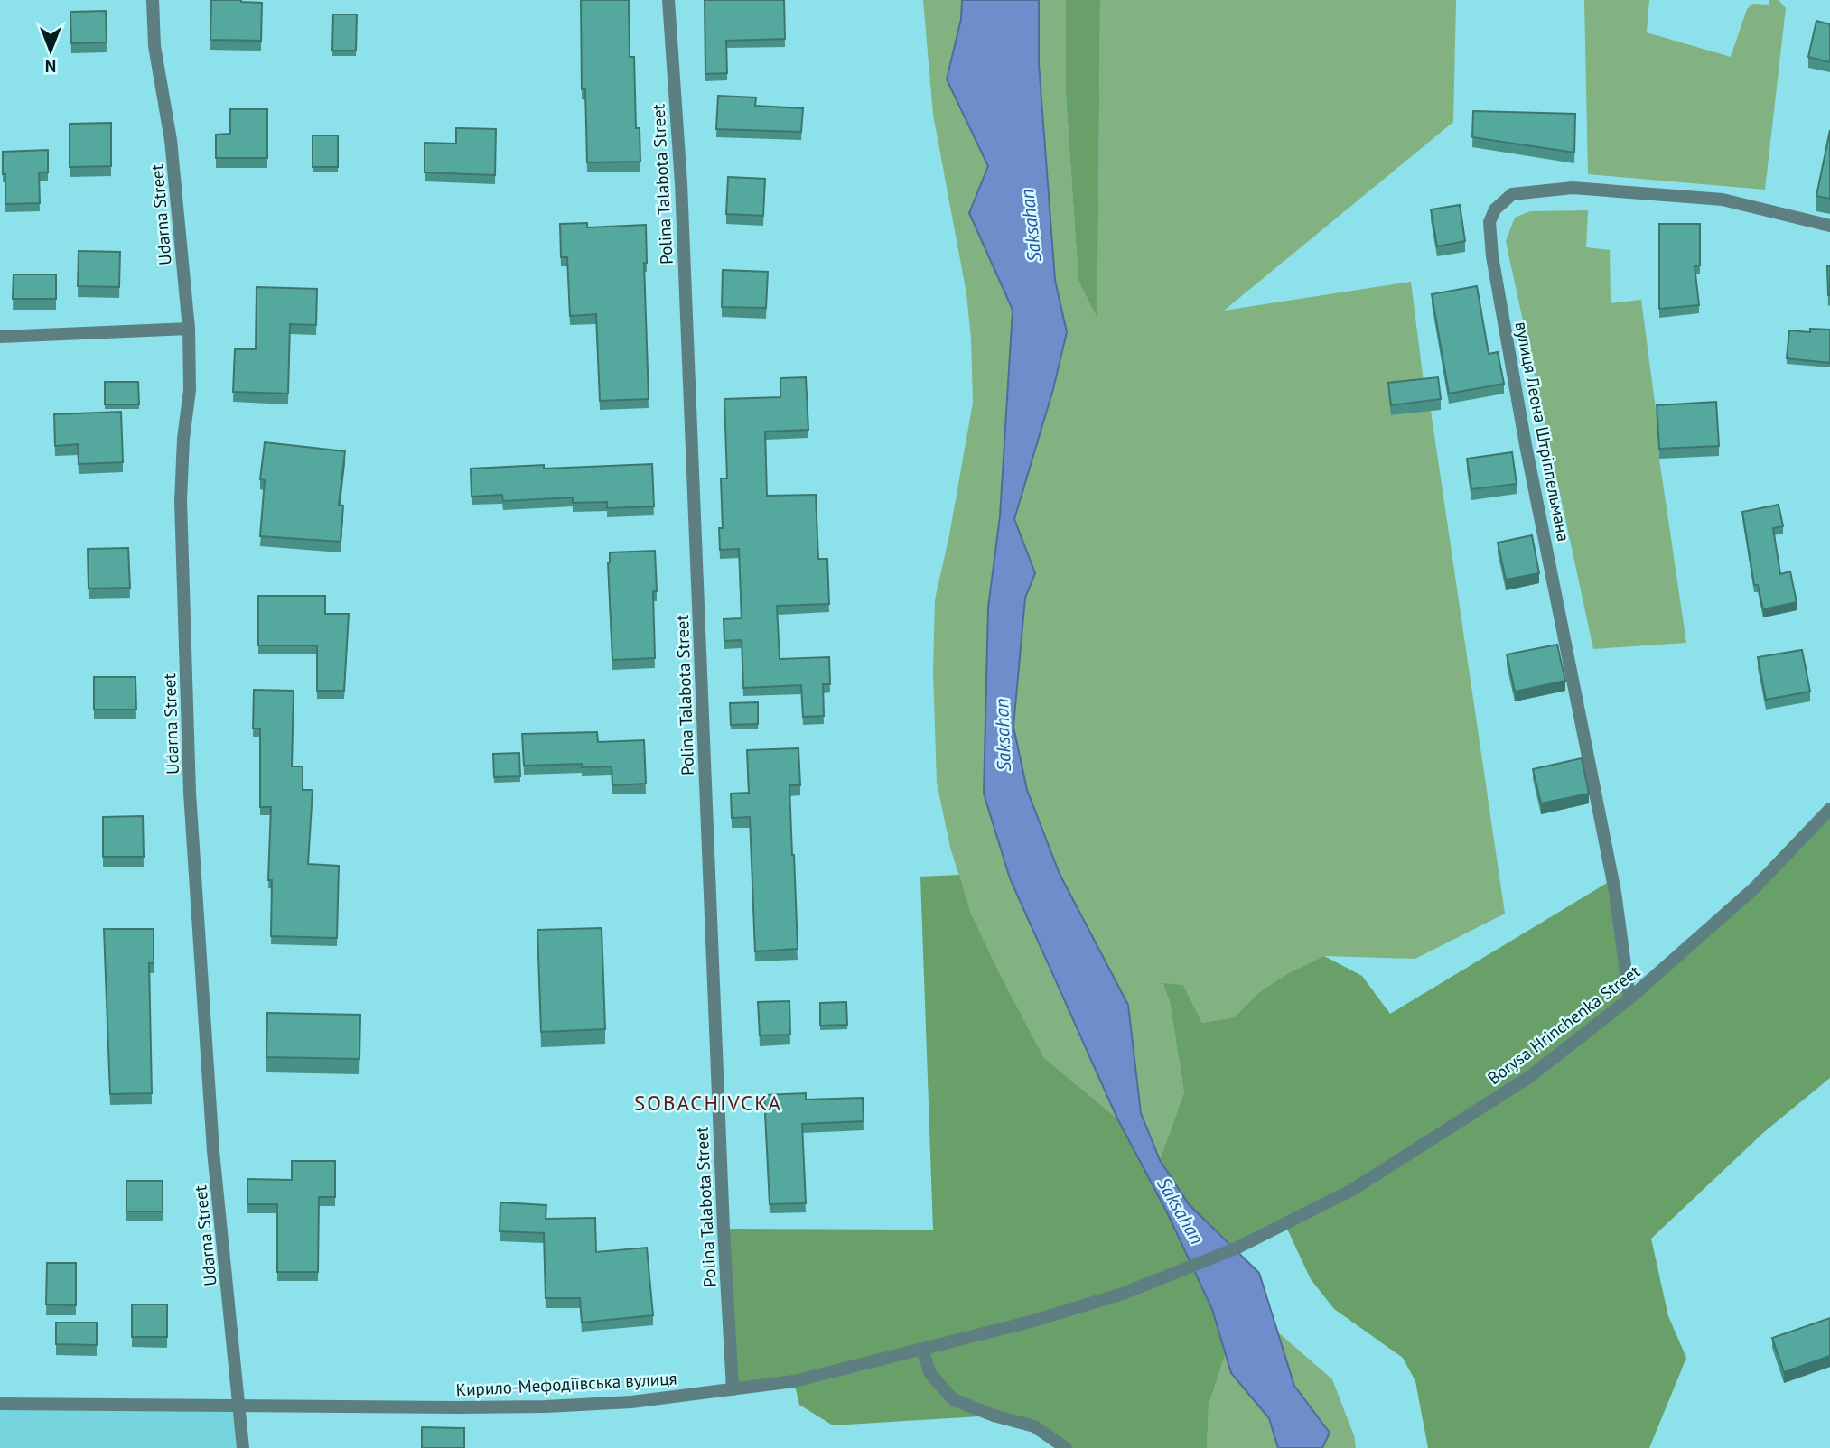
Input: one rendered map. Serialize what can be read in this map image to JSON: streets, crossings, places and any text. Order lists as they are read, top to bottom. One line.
{"streets":{"street":["Polina Talabota Street","Udarna Street","вулиця Леона Штріппельмана","Borysa Hrinchenka Street","Кирило-Мефодіївська вулиця"]},"crossings":[["Polina Talabota Street","Кирило-Мефодіївська вулиця"],["Udarna Street","Кирило-Мефодіївська вулиця"],["вулиця Леона Штріппельмана","Borysa Hrinchenka Street"],["Borysa Hrinchenka Street","Кирило-Мефодіївська вулиця"]],"districts":["SOBACHIVCKA"],"water":["Saksahan"],"north":"bottom"}
